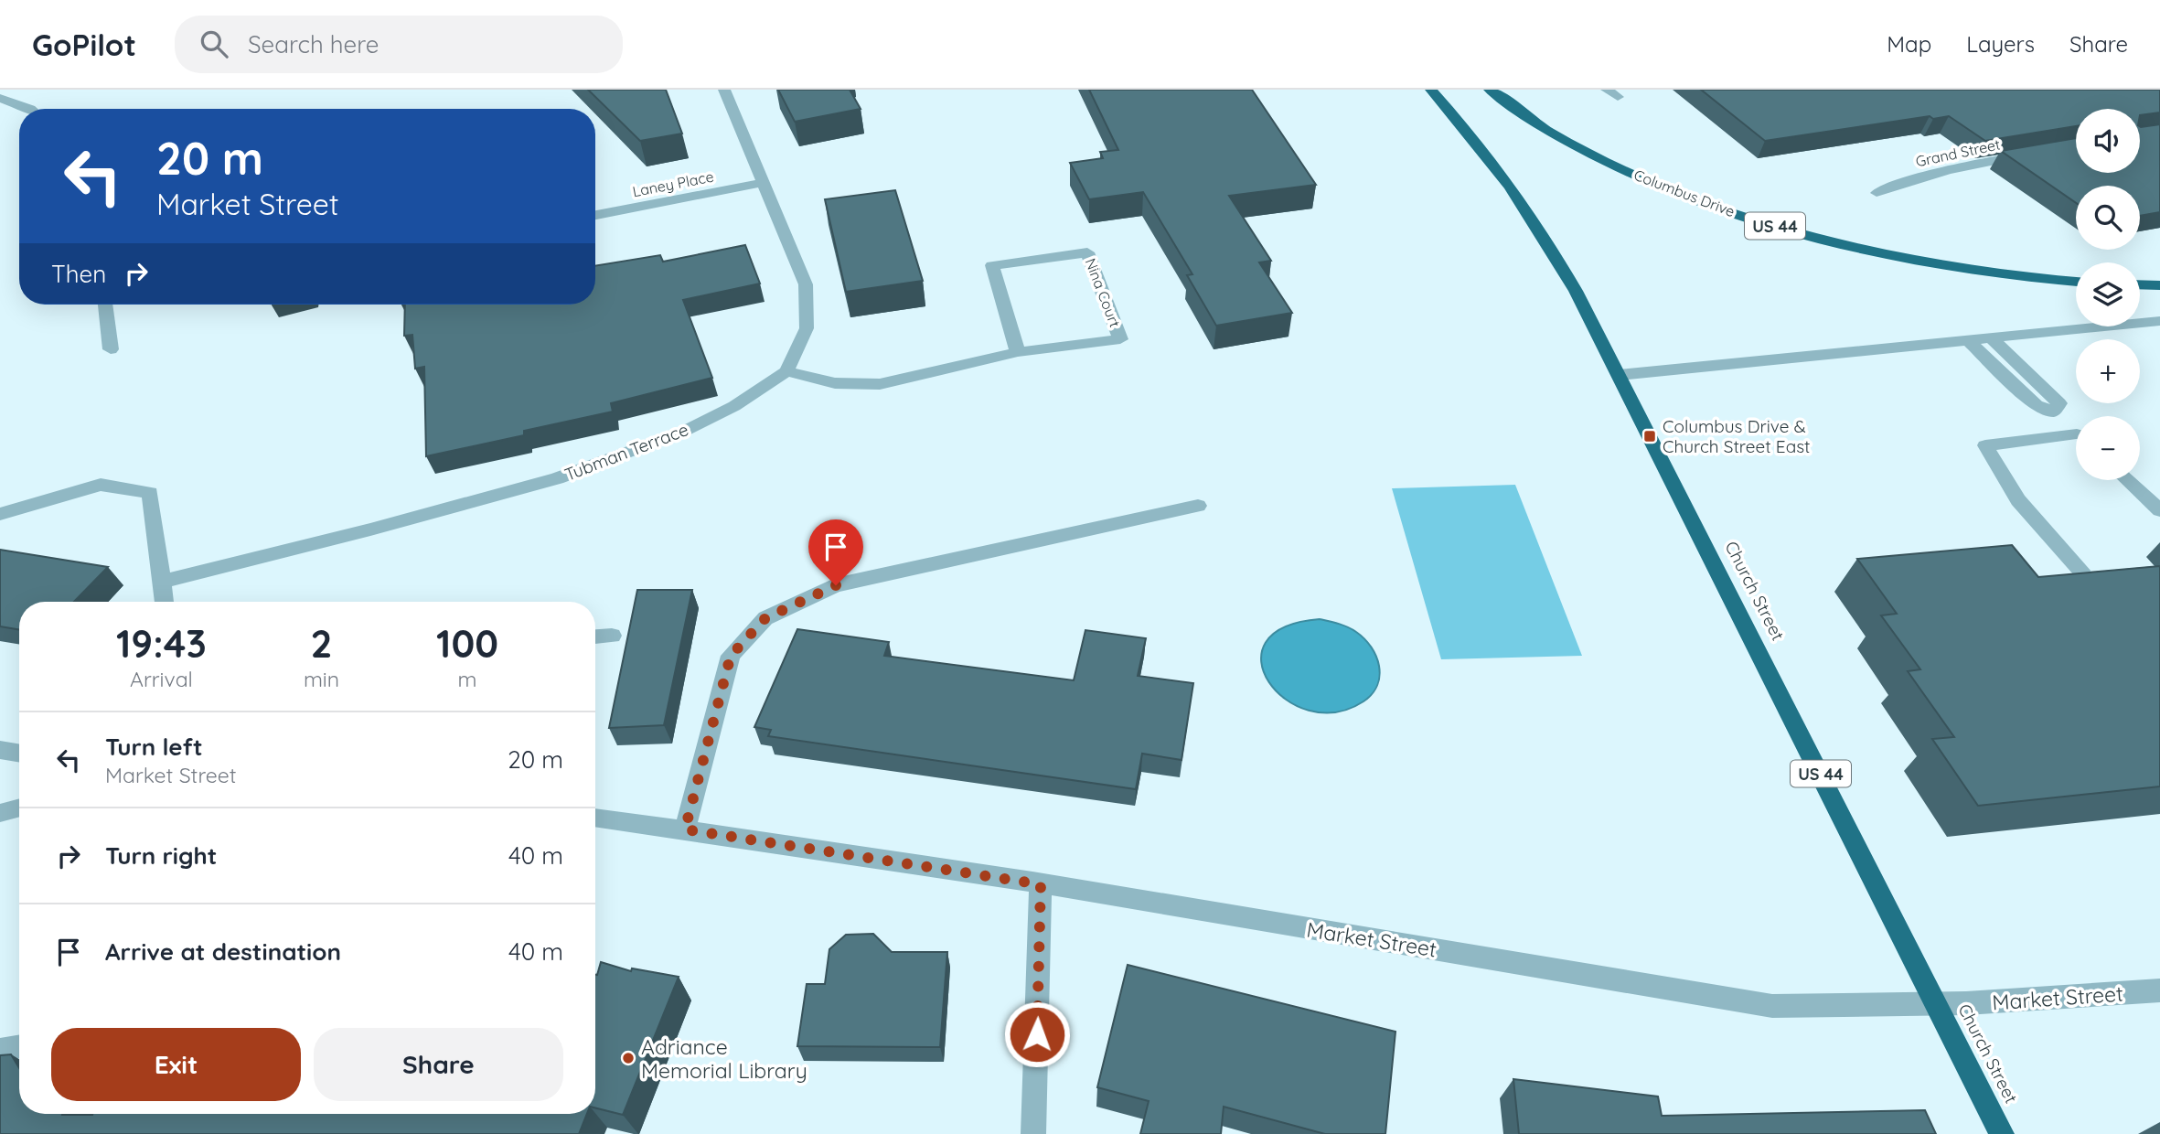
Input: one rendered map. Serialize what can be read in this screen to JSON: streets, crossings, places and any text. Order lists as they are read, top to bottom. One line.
{"streets":{"highway":["Columbus Drive","US 44","Church Street"],"street":["Grand Street","Laney Place","Nina Court","Tubman Terrace","Market Street"]},"crossings":[["Nina Court","Tubman Terrace"],["Church Street","Market Street"]],"places":{"transit":["Columbus Drive & Church Street East"],"other":["Adriance Memorial Library"]},"page":{"header":"GoPilot","search":"Search here","nav":["Map","Layers","Share"],"map_buttons":["+","−"],"turn":["20 m","Market Street"],"then":"Then","eta":["19:43","Arrival","2","min","100","m"],"list":[{"name":"Turn left","note":"Market Street","value":"20 m"},{"name":"Turn right","value":"40 m"},{"name":"Arrive at destination","value":"40 m"}],"buttons":["Exit","Share"]}}
